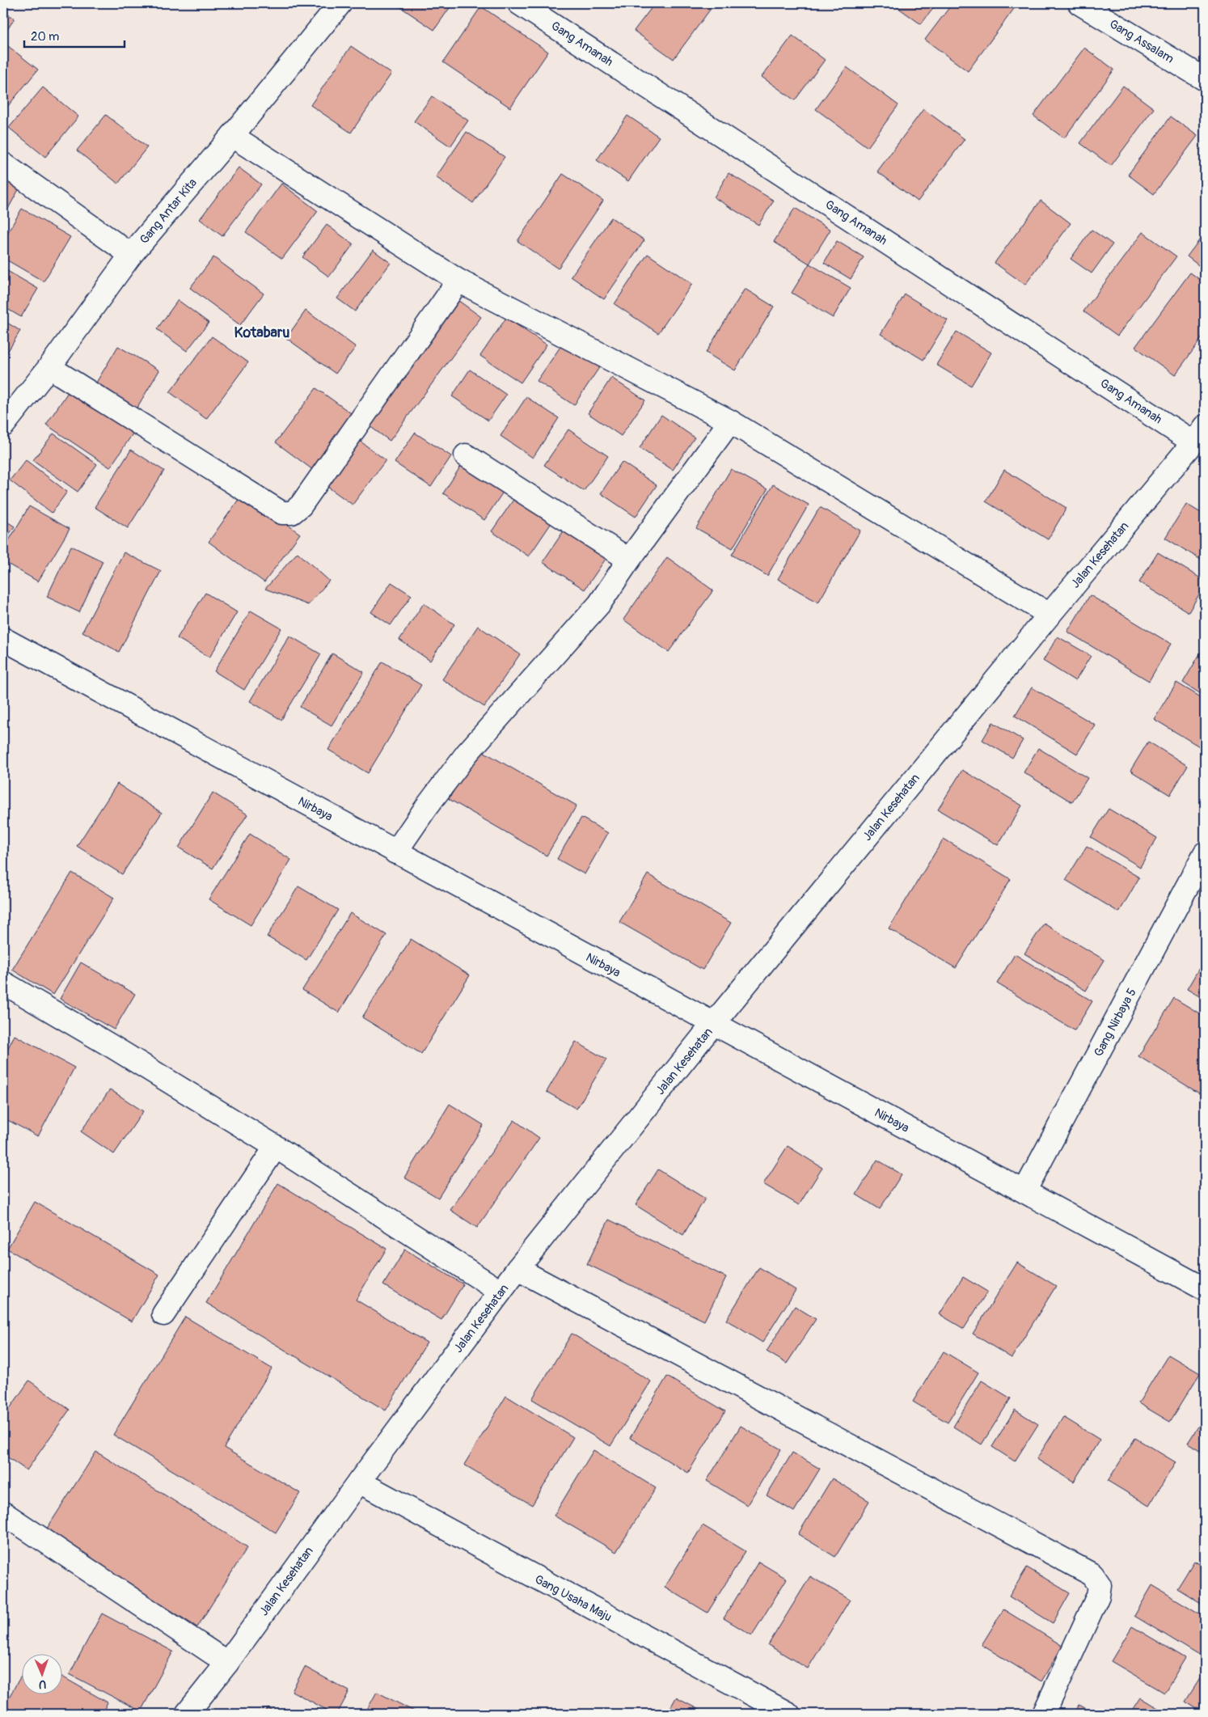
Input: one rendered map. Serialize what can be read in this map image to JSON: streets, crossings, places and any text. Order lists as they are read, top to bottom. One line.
{"streets":{"street":["Gang Assalam","Gang Amanah","Gang Antar Kita","Jalan Kesehatan","Nirbaya","Gang Nirbaya 5","Gang Usaha Maju"]},"crossings":[["Gang Amanah","Jalan Kesehatan"],["Jalan Kesehatan","Nirbaya"],["Jalan Kesehatan","Gang Usaha Maju"],["Nirbaya","Gang Nirbaya 5"]],"districts":["Kotabaru"],"scale_bar":"20 m","north":"bottom"}
